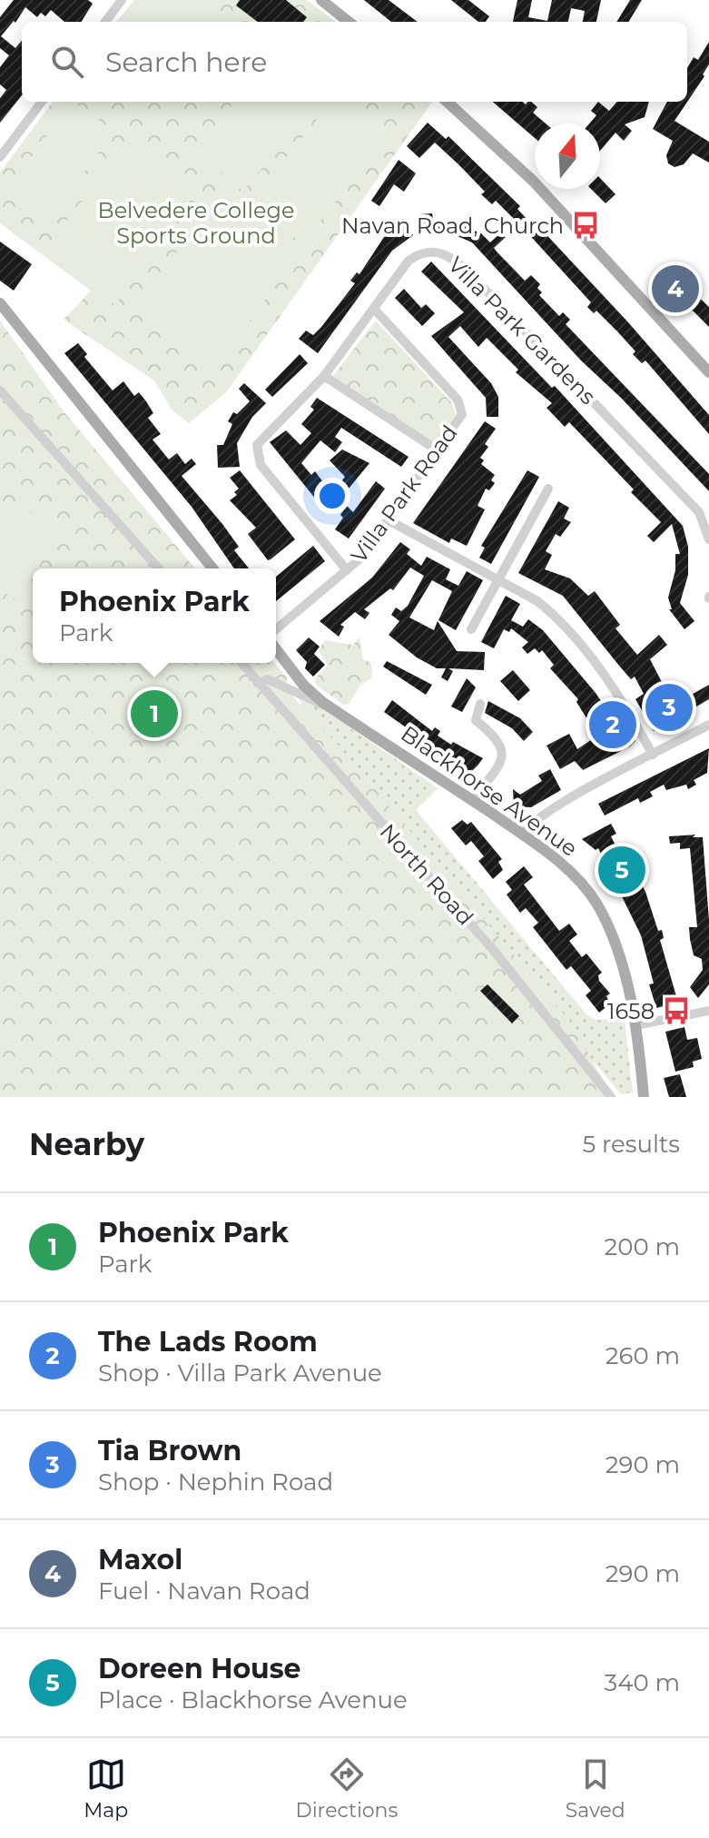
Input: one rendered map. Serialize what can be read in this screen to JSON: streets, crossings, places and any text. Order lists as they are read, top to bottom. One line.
{"streets":{"main road":["Blackhorse Avenue"],"street":["Villa Park Gardens","Villa Park Road","North Road"]},"crossings":[["Villa Park Gardens","Villa Park Road"]],"parks":["Belvedere College Sports Ground"],"places":{"bus stop":["Navan Road, Church","1658"]},"north":"top","page":{"search":"Search here","pins":["4","3","1","2","5"],"popup":["Phoenix Park","Park"],"heading":["Nearby","5 results"],"list":[{"mark":"1","name":"Phoenix Park","note":"Park","value":"200 m"},{"mark":"2","name":"The Lads Room","note":"Shop · Villa Park Avenue","value":"260 m"},{"mark":"3","name":"Tia Brown","note":"Shop · Nephin Road","value":"290 m"},{"mark":"4","name":"Maxol","note":"Fuel · Navan Road","value":"290 m"},{"mark":"5","name":"Doreen House","note":"Place · Blackhorse Avenue","value":"340 m"}],"nav":["Map","Directions","Saved"]}}
